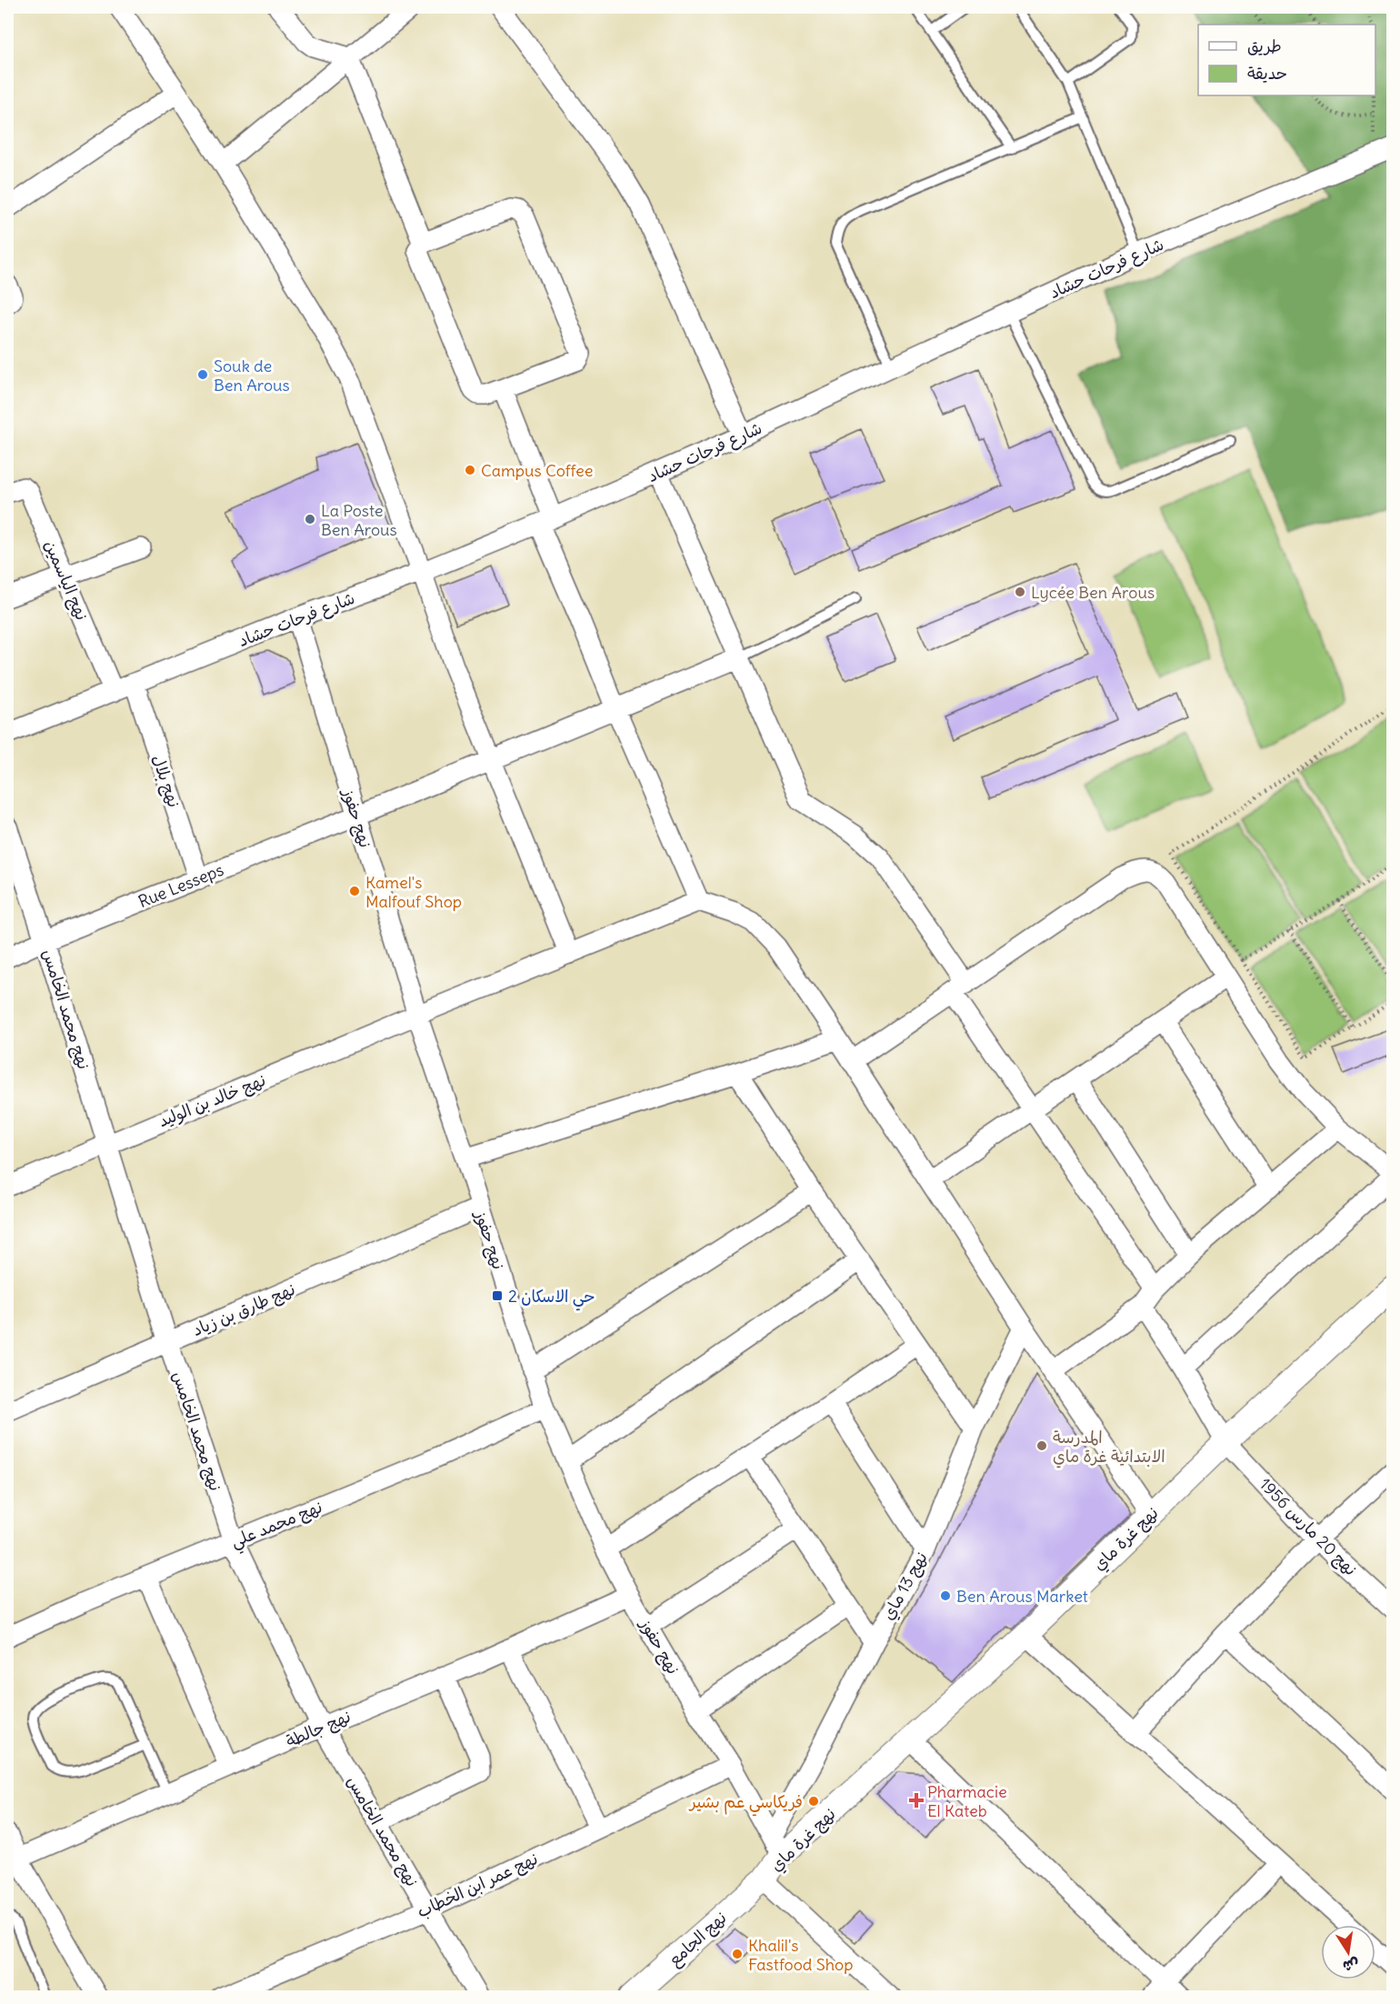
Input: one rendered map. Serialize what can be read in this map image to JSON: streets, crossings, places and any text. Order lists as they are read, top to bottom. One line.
{"streets":{"street":["شارع فرحات حشاد","نهج الياسمين","نهج بلال","نهج حفوز","Rue Lesseps","نهج محمد الخامس","نهج خالد بن الوليد","نهج طارق بن زياد","نهج محمد علي","نهج 20 مارس 1956","نهج غرة ماي","نهج 13 ماي","نهج جالطة","نهج عمر ابن الخطاب","نهج الجامع"]},"crossings":[["شارع فرحات حشاد","نهج الياسمين"],["شارع فرحات حشاد","نهج بلال"],["شارع فرحات حشاد","نهج حفوز"],["نهج بلال","Rue Lesseps"],["نهج حفوز","Rue Lesseps"],["نهج حفوز","نهج خالد بن الوليد"],["نهج حفوز","نهج طارق بن زياد"],["نهج حفوز","نهج محمد علي"],["نهج حفوز","نهج غرة ماي"],["نهج حفوز","نهج 13 ماي"],["نهج حفوز","نهج جالطة"],["نهج حفوز","نهج عمر ابن الخطاب"],["Rue Lesseps","نهج محمد الخامس"],["نهج محمد الخامس","نهج خالد بن الوليد"],["نهج محمد الخامس","نهج طارق بن زياد"],["نهج محمد الخامس","نهج محمد علي"],["نهج محمد الخامس","نهج جالطة"],["نهج محمد الخامس","نهج عمر ابن الخطاب"],["نهج 20 مارس 1956","نهج غرة ماي"],["نهج غرة ماي","نهج 13 ماي"],["نهج غرة ماي","نهج الجامع"]],"places":{"other":["Souk de Ben Arous","Campus Coffee","La Poste Ben Arous","Lycée Ben Arous","Kamel's Malfouf Shop","المدرسة الابتدائية غرة ماي","Ben Arous Market","فريكاسي عم بشير","Khalil's Fastfood Shop"],"transit":["حي الاسكان 2"],"health":["Pharmacie El Kateb"]},"legend":["طريق","حديقة"],"north":"bottom"}
